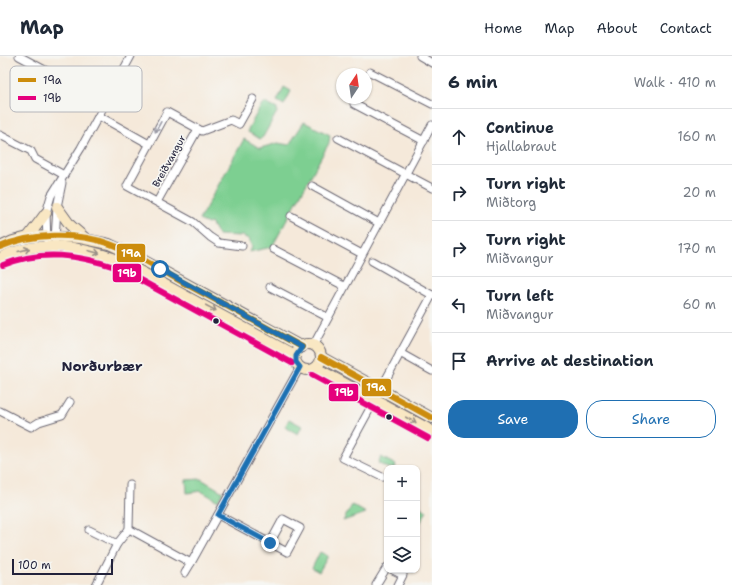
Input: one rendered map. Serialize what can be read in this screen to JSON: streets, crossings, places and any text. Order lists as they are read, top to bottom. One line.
{"streets":{"street":["Breiðvangur"]},"districts":["Norðurbær"],"lines":["transit line 19a","transit line 19b"],"legend":["19a","19b"],"scale_bar":"100 m","north":"top","page":{"header":"Map","nav":["Home","Map","About","Contact"],"heading":["6 min","Walk · 410 m"],"list":[["Continue","Hjallabraut","160 m"],["Turn right","Miðtorg","20 m"],["Turn right","Miðvangur","170 m"],["Turn left","Miðvangur","60 m"],"Arrive at destination"],"buttons":["Save","Share"],"map_buttons":["+","−"],"scale":"100 m"}}
